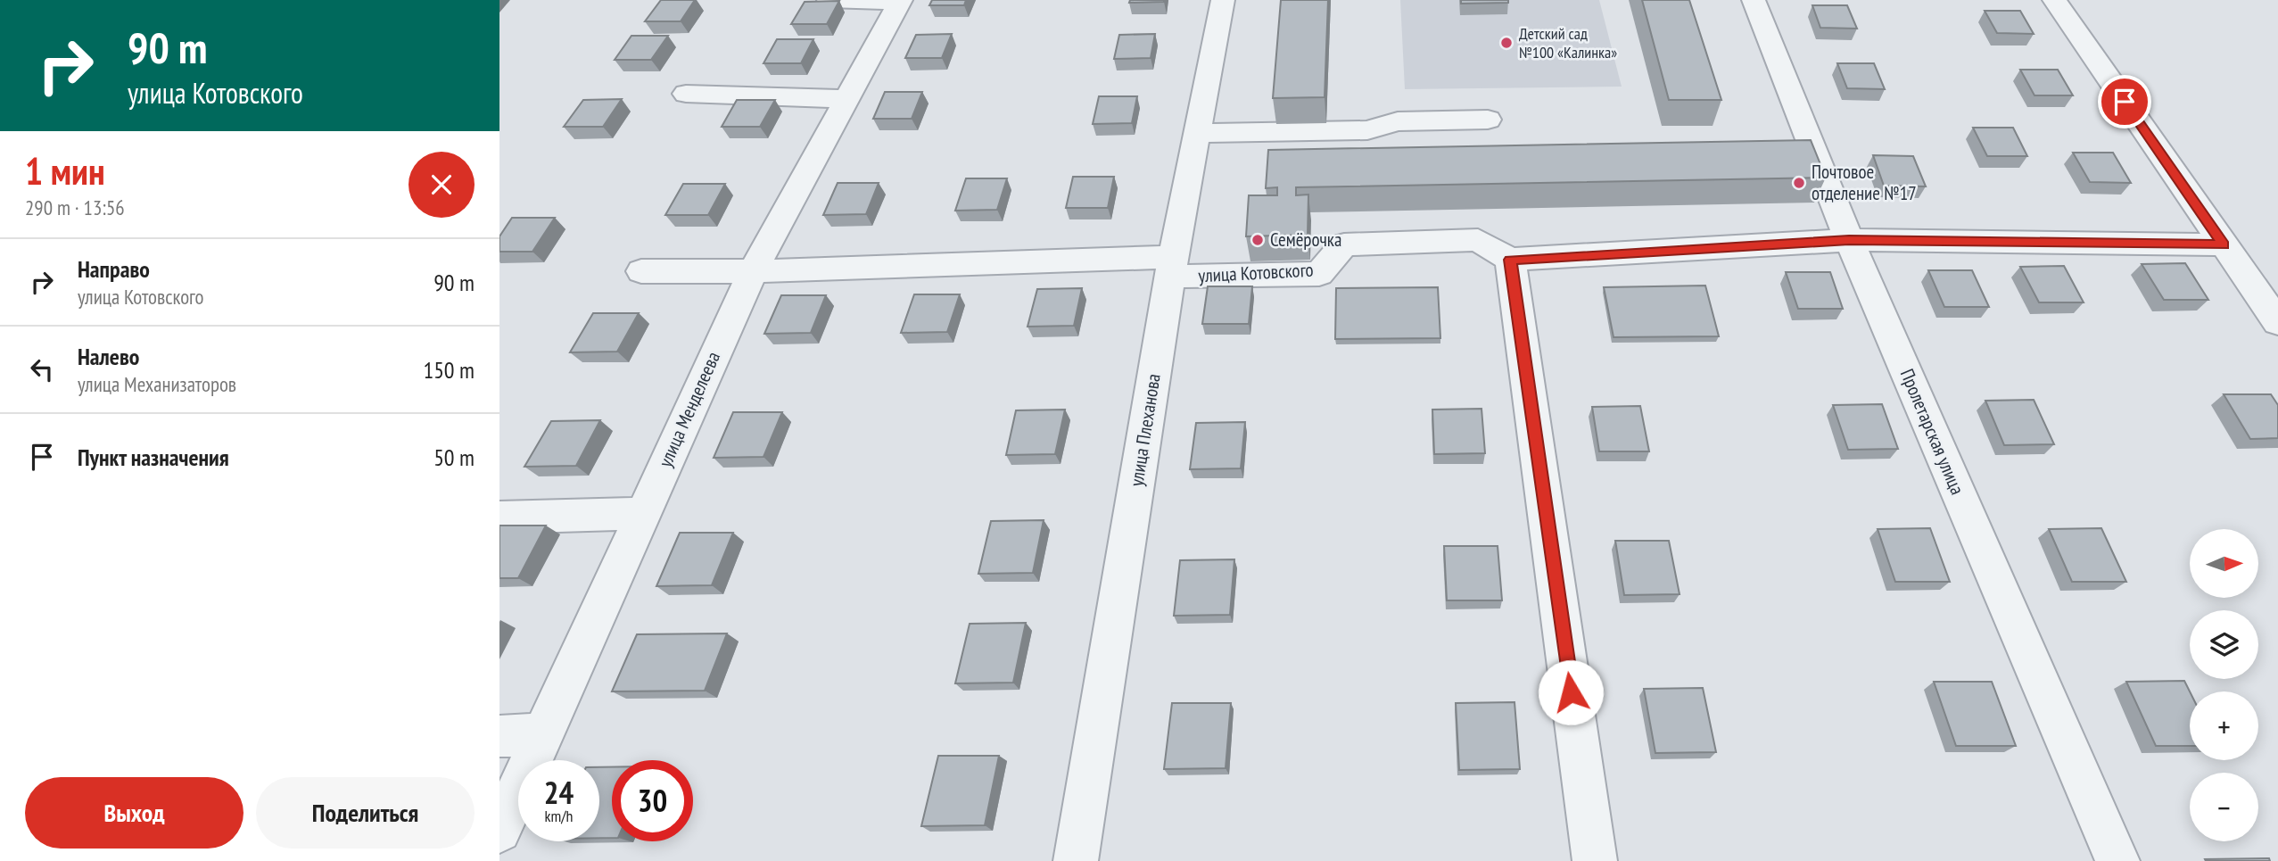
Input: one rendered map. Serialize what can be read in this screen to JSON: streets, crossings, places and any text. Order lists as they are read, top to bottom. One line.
{"streets":{"street":["улица Котовского","улица Менделеева","улица Плеханова","Пролетарская улица"]},"crossings":[["улица Котовского","улица Менделеева"],["улица Котовского","улица Плеханова"]],"places":["Детский сад №100 «Калинка»","Почтовое отделение №17","Семёрочка"],"north":"right","page":{"turn":["90 m","улица Котовского"],"heading":["1 мин","290 m · 13:56"],"list":[{"name":"Направо","note":"улица Котовского","value":"90 m"},{"name":"Налево","note":"улица Механизаторов","value":"150 m"},{"name":"Пункт назначения","value":"50 m"}],"map_buttons":["+","−"],"speed":"24 km/h","limit":"30","buttons":["Выход","Поделиться"]}}
